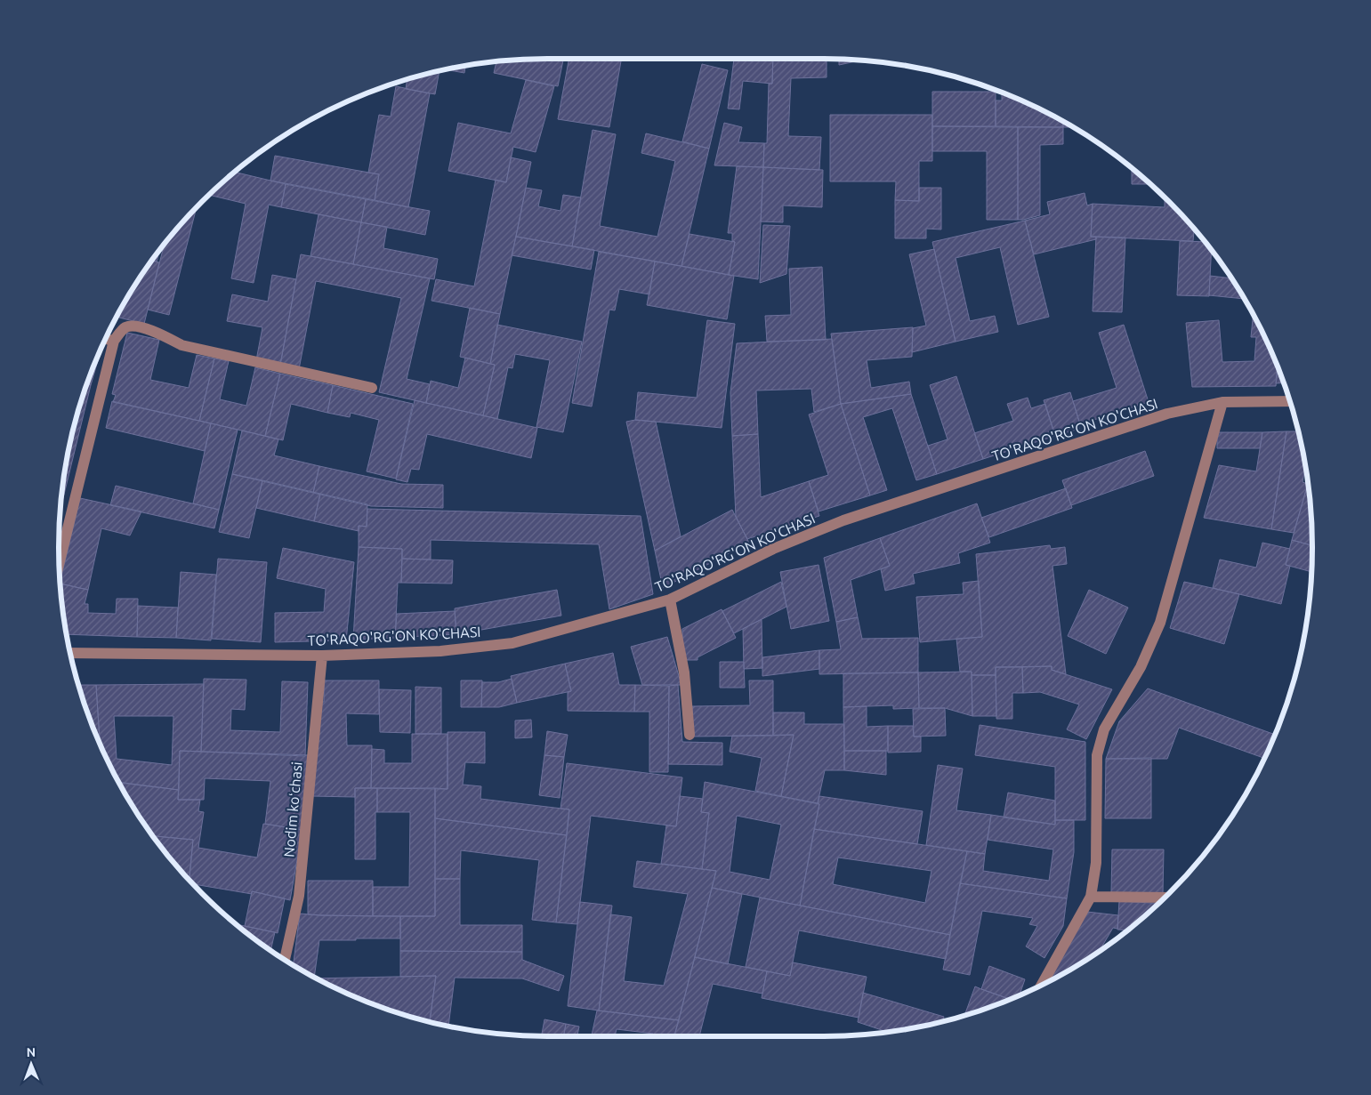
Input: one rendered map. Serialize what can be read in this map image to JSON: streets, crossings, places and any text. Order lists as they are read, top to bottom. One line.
{"streets":{"street":["TO'RAQO'RG'ON KO'CHASI","Nodim koʻchasi"]},"crossings":[["TO'RAQO'RG'ON KO'CHASI","Nodim koʻchasi"]],"north":"top"}
